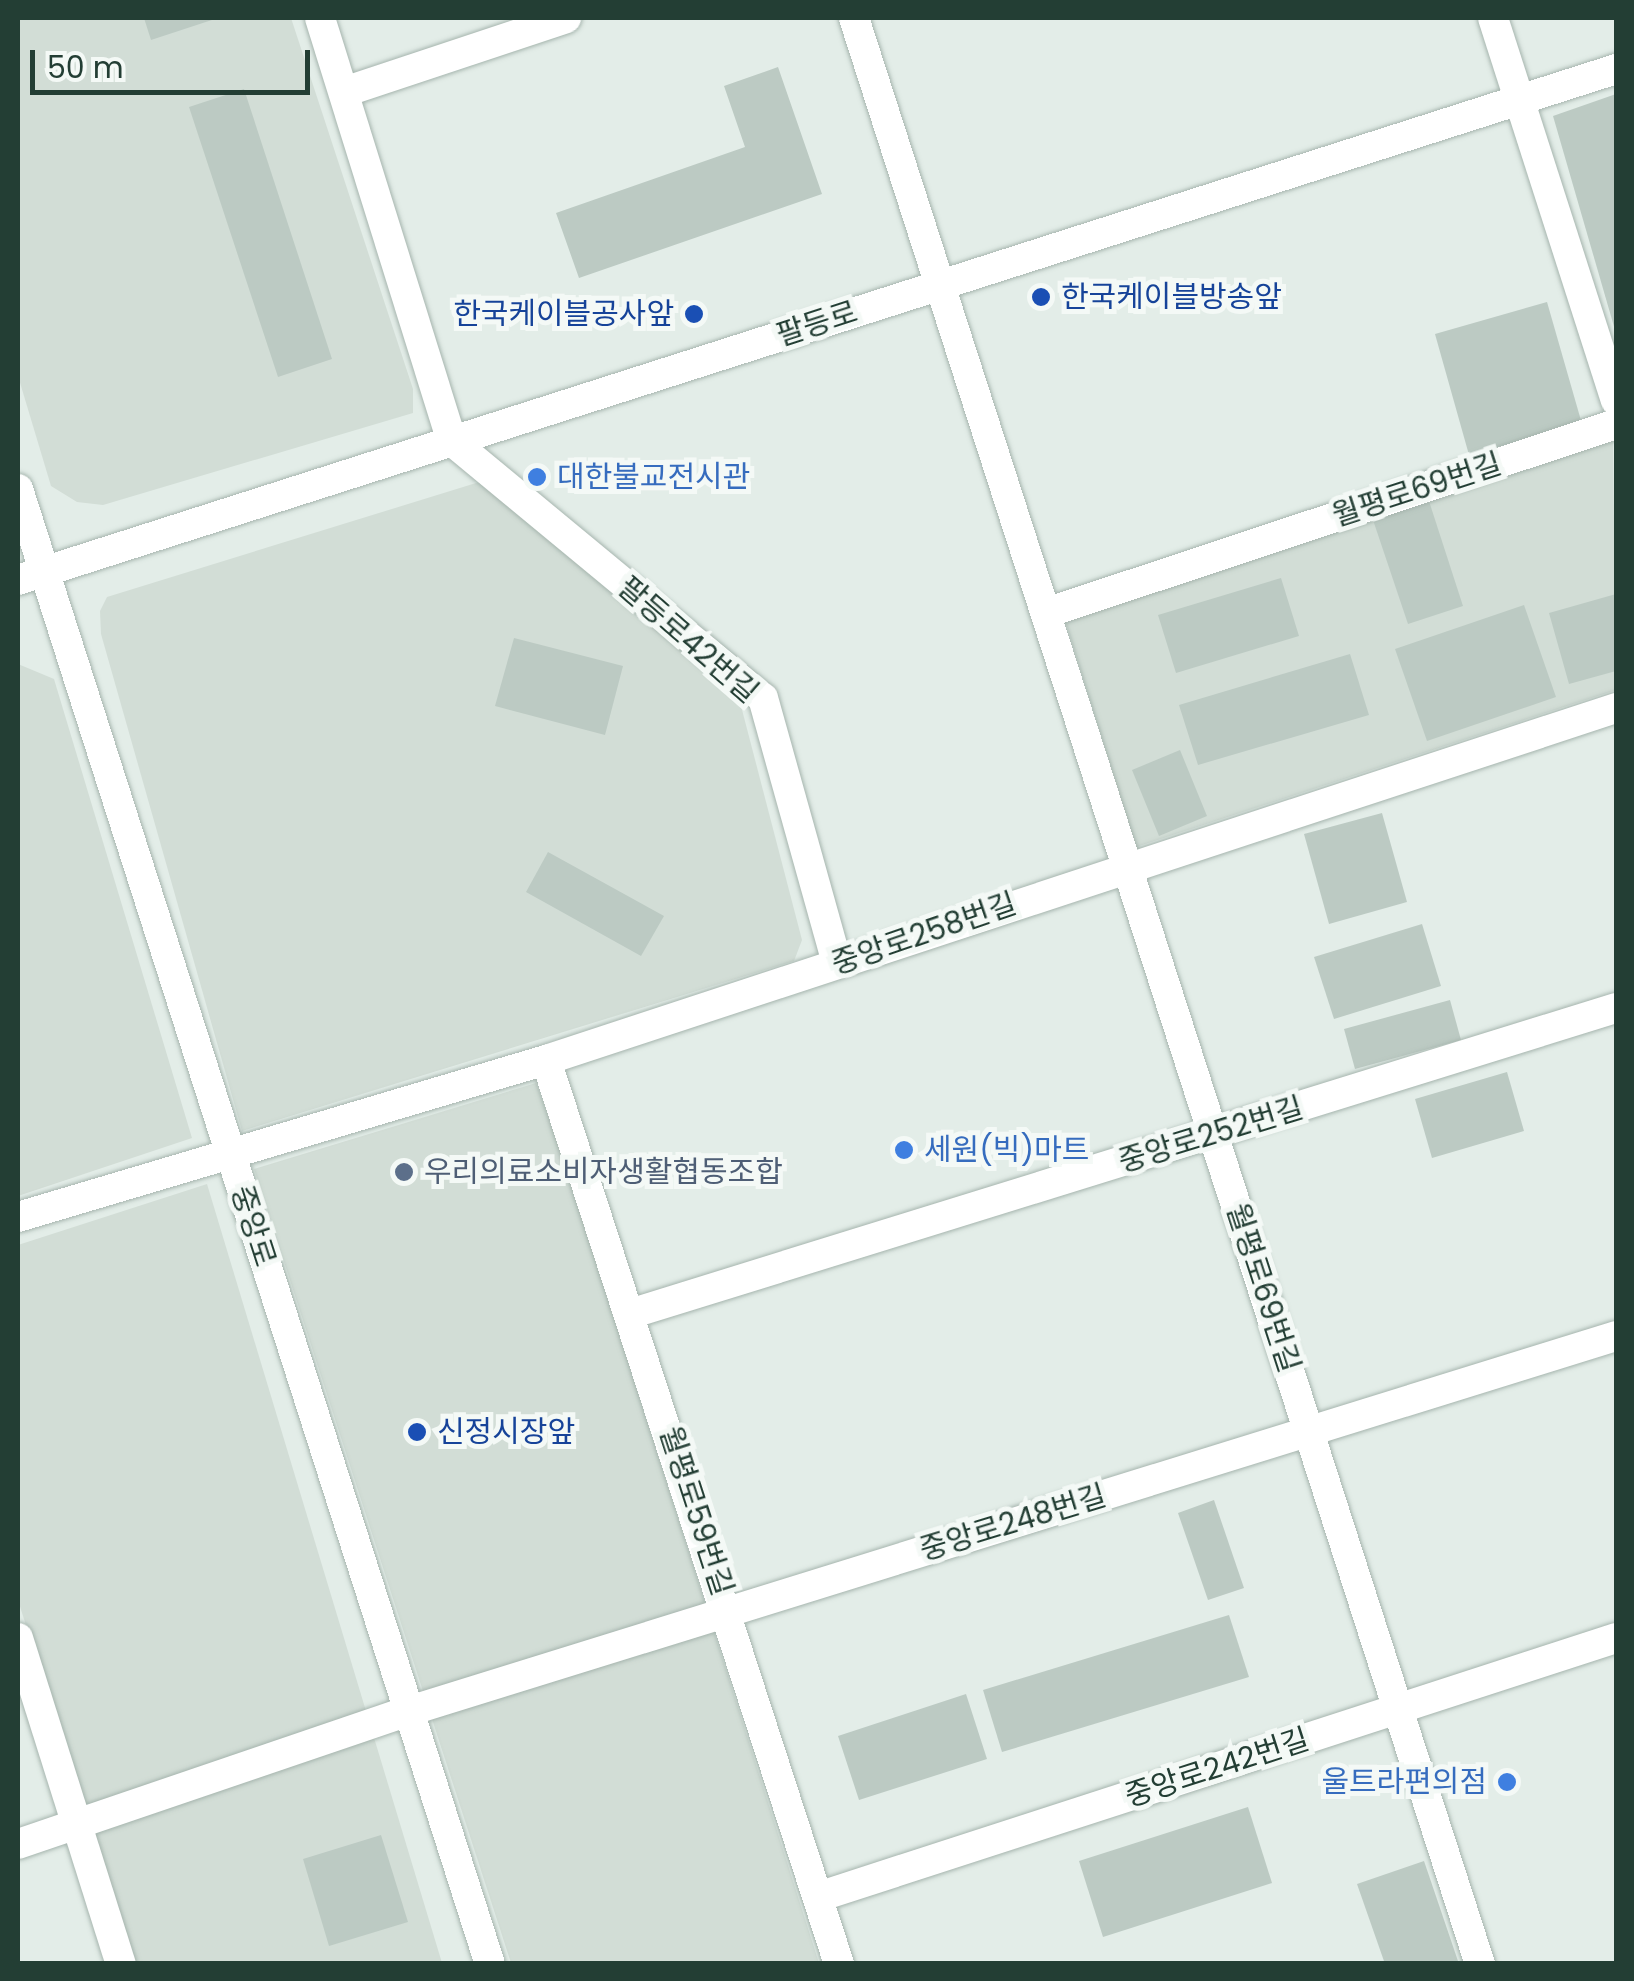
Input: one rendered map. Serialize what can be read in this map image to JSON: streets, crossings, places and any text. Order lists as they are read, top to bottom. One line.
{"streets":{"street":["팔등로","월평로69번길","팔등로42번길","중앙로258번길","중앙로252번길","중앙로","월평로59번길","중앙로248번길","중앙로242번길"]},"crossings":[["팔등로","월평로69번길"],["팔등로","팔등로42번길"],["팔등로","중앙로"],["월평로69번길","중앙로258번길"],["월평로69번길","중앙로252번길"],["월평로69번길","중앙로248번길"],["월평로69번길","중앙로242번길"],["팔등로42번길","중앙로258번길"],["중앙로258번길","중앙로"],["중앙로258번길","월평로59번길"],["중앙로252번길","월평로59번길"],["중앙로","중앙로248번길"],["월평로59번길","중앙로248번길"],["월평로59번길","중앙로242번길"]],"places":["한국케이블방송앞","한국케이블공사앞","대한불교전시관","세원(빅)마트","우리의료소비자생활협동조합","신정시장앞","울트라편의점"],"scale_bar":"50 m"}
